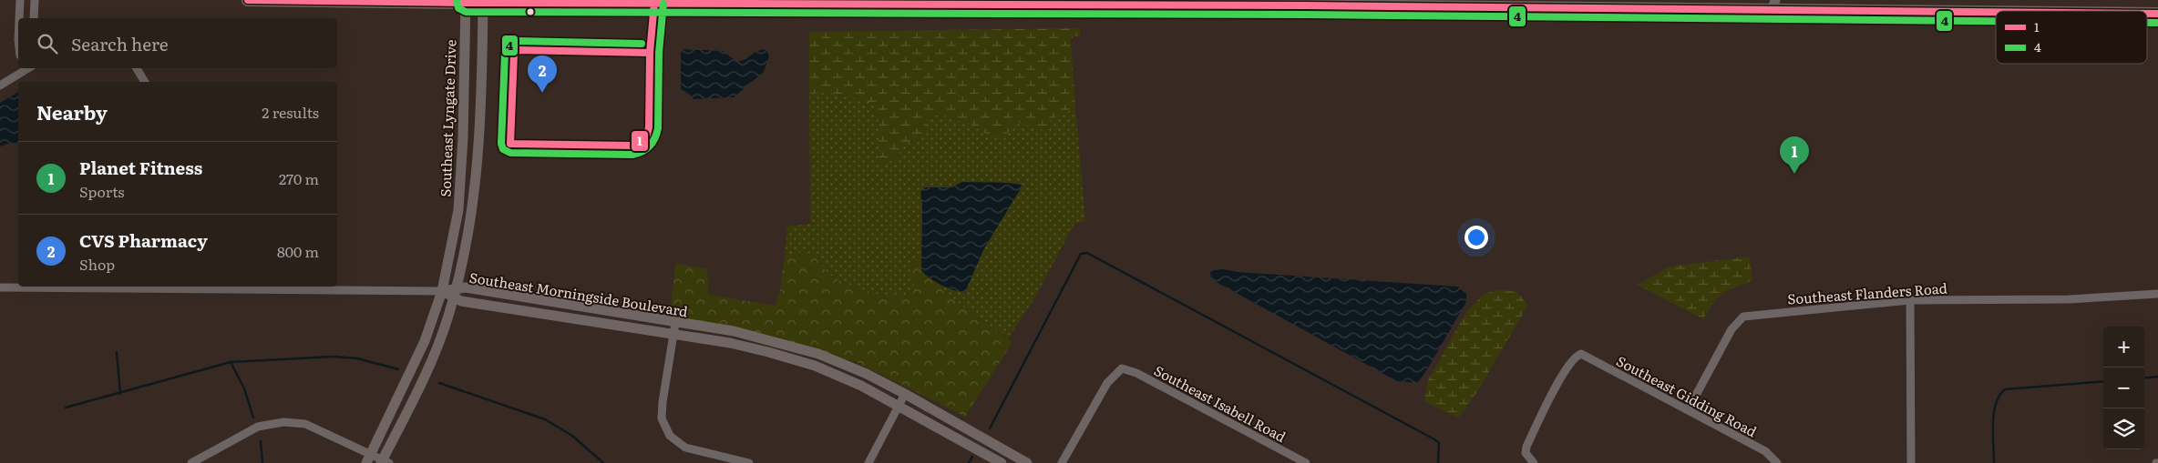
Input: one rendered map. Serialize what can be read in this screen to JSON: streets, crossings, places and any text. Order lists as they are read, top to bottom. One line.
{"streets":{"street":["Southeast Lyngate Drive","Southeast Flanders Road","Southeast Morningside Boulevard","Southeast Gidding Road","Southeast Isabell Road"]},"crossings":[["Southeast Lyngate Drive","Southeast Morningside Boulevard"],["Southeast Flanders Road","Southeast Gidding Road"]],"lines":["transit line 1","transit line 4"],"legend":["1","4"],"page":{"search":"Search here","pins":["2","1"],"heading":["Nearby","2 results"],"list":[{"mark":"1","name":"Planet Fitness","note":"Sports","value":"270 m"},{"mark":"2","name":"CVS Pharmacy","note":"Shop","value":"800 m"}],"map_buttons":["+","−"]}}
